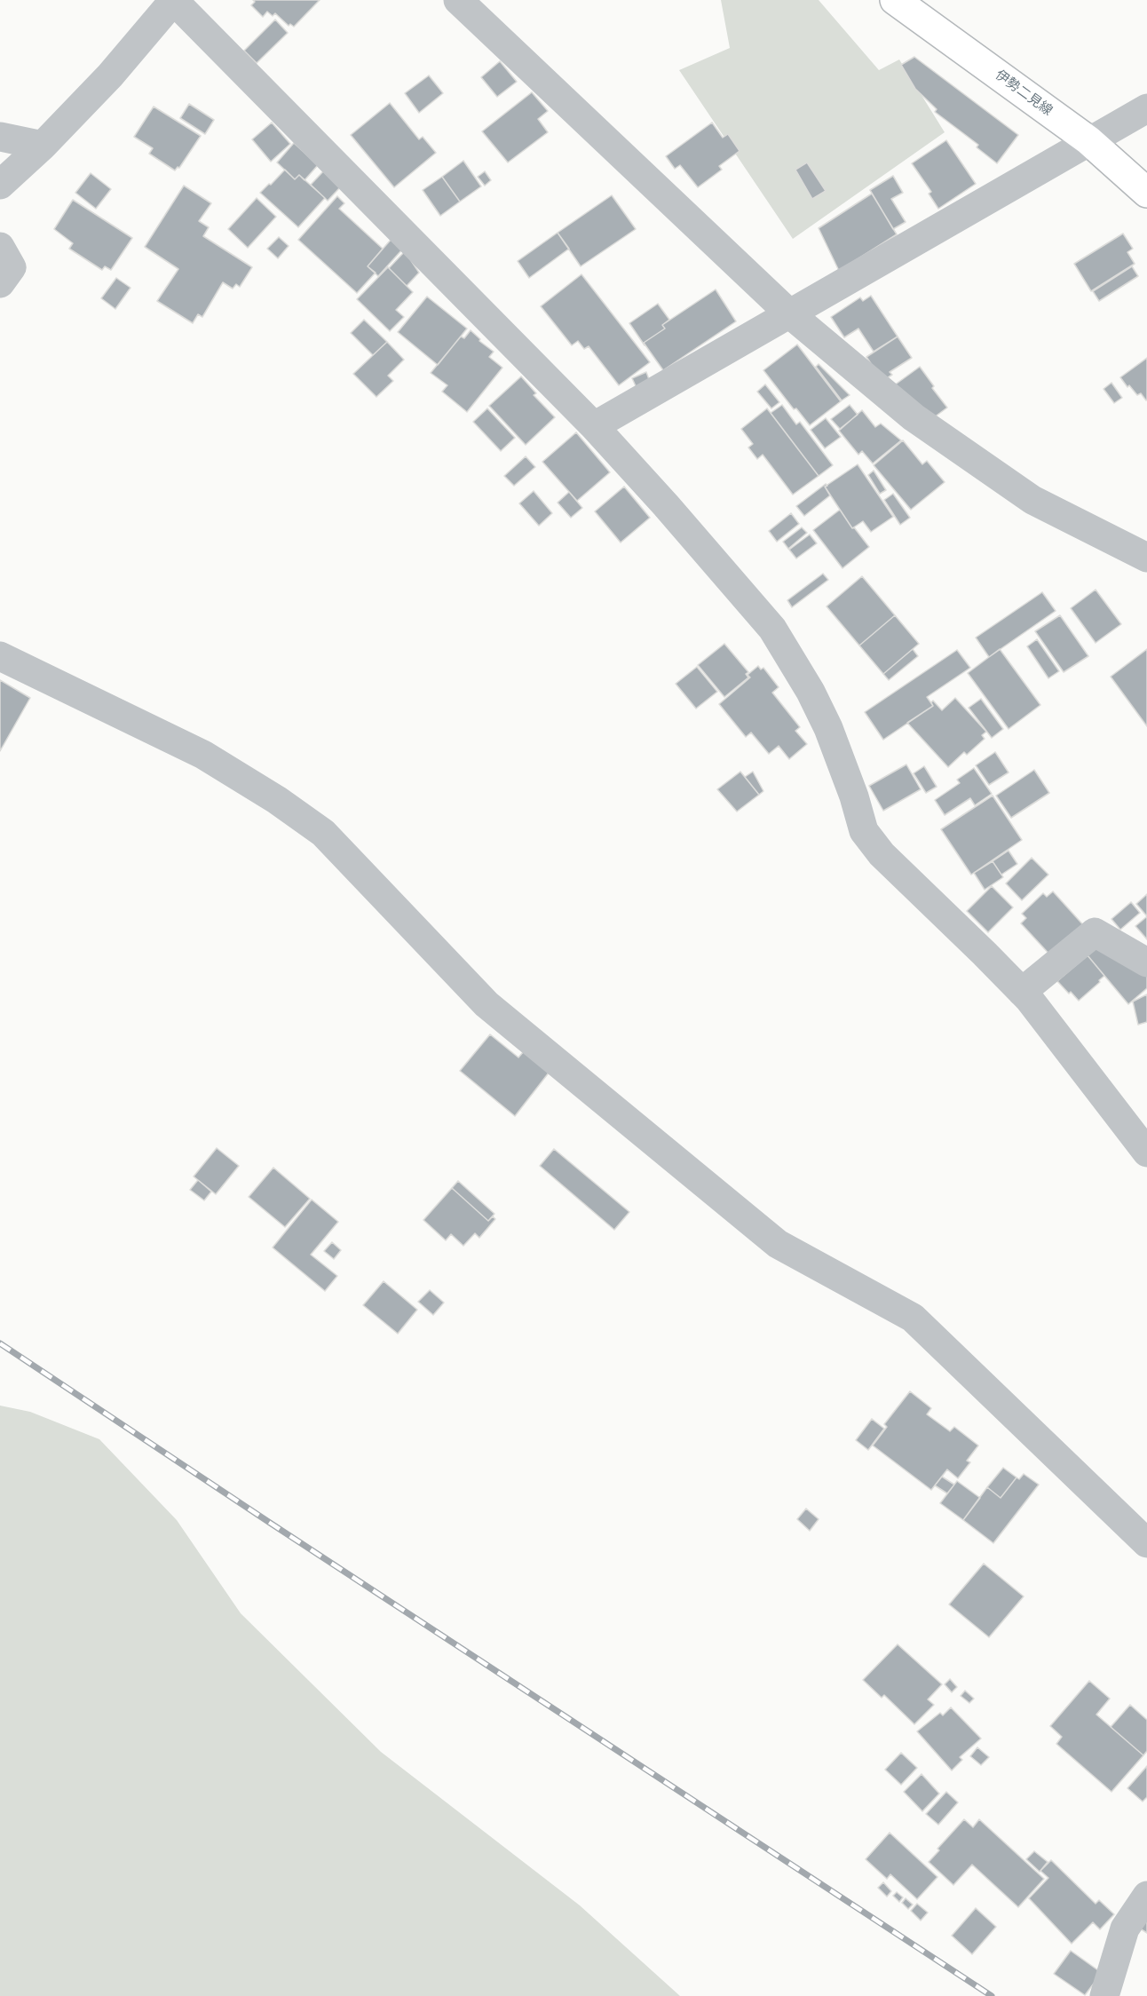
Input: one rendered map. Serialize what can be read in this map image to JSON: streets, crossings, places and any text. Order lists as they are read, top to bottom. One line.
{"streets":{"main road":["伊勢二見線"]}}
